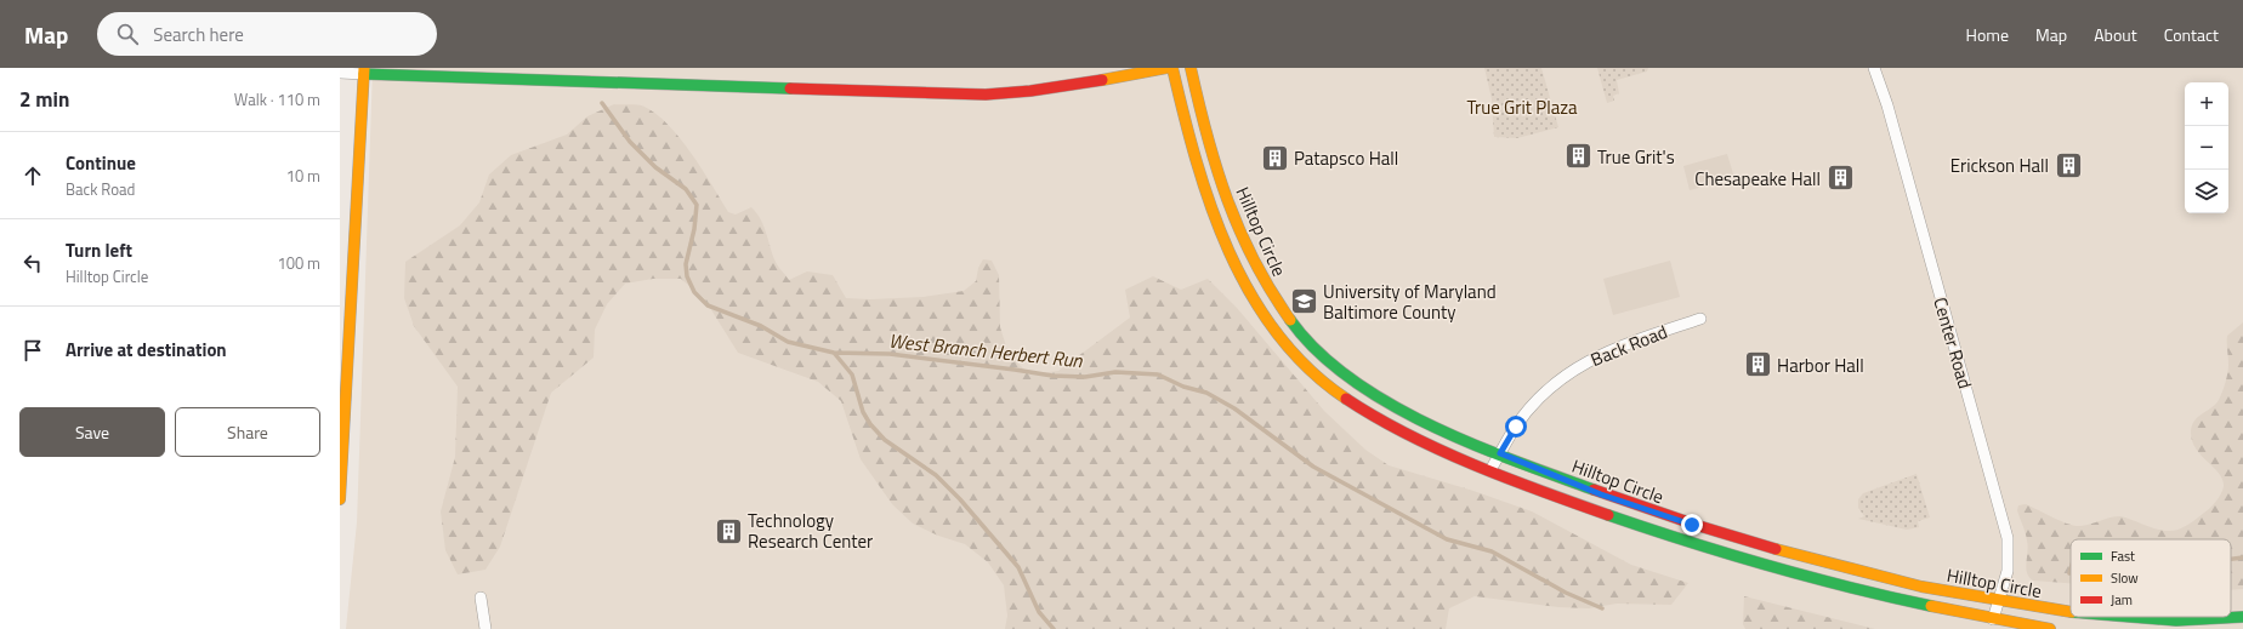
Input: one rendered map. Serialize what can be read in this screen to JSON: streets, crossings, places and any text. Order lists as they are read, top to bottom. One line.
{"streets":{"street":["Hilltop Circle","Center Road","Back Road"]},"crossings":[["Hilltop Circle","Center Road"],["Hilltop Circle","Back Road"]],"water":["West Branch Herbert Run"],"parks":["True Grit Plaza"],"places":{"building":["True Grit's","Patapsco Hall","Erickson Hall","Chesapeake Hall","Harbor Hall","Technology Research Center"],"school or university":["University of Maryland Baltimore County"]},"legend":["Fast","Slow","Jam"],"page":{"header":"Map","search":"Search here","nav":["Home","Map","About","Contact"],"heading":["2 min","Walk · 110 m"],"map_buttons":["+","−"],"list":[["Continue","Back Road","10 m"],["Turn left","Hilltop Circle","100 m"],"Arrive at destination"],"buttons":["Save","Share"]}}
